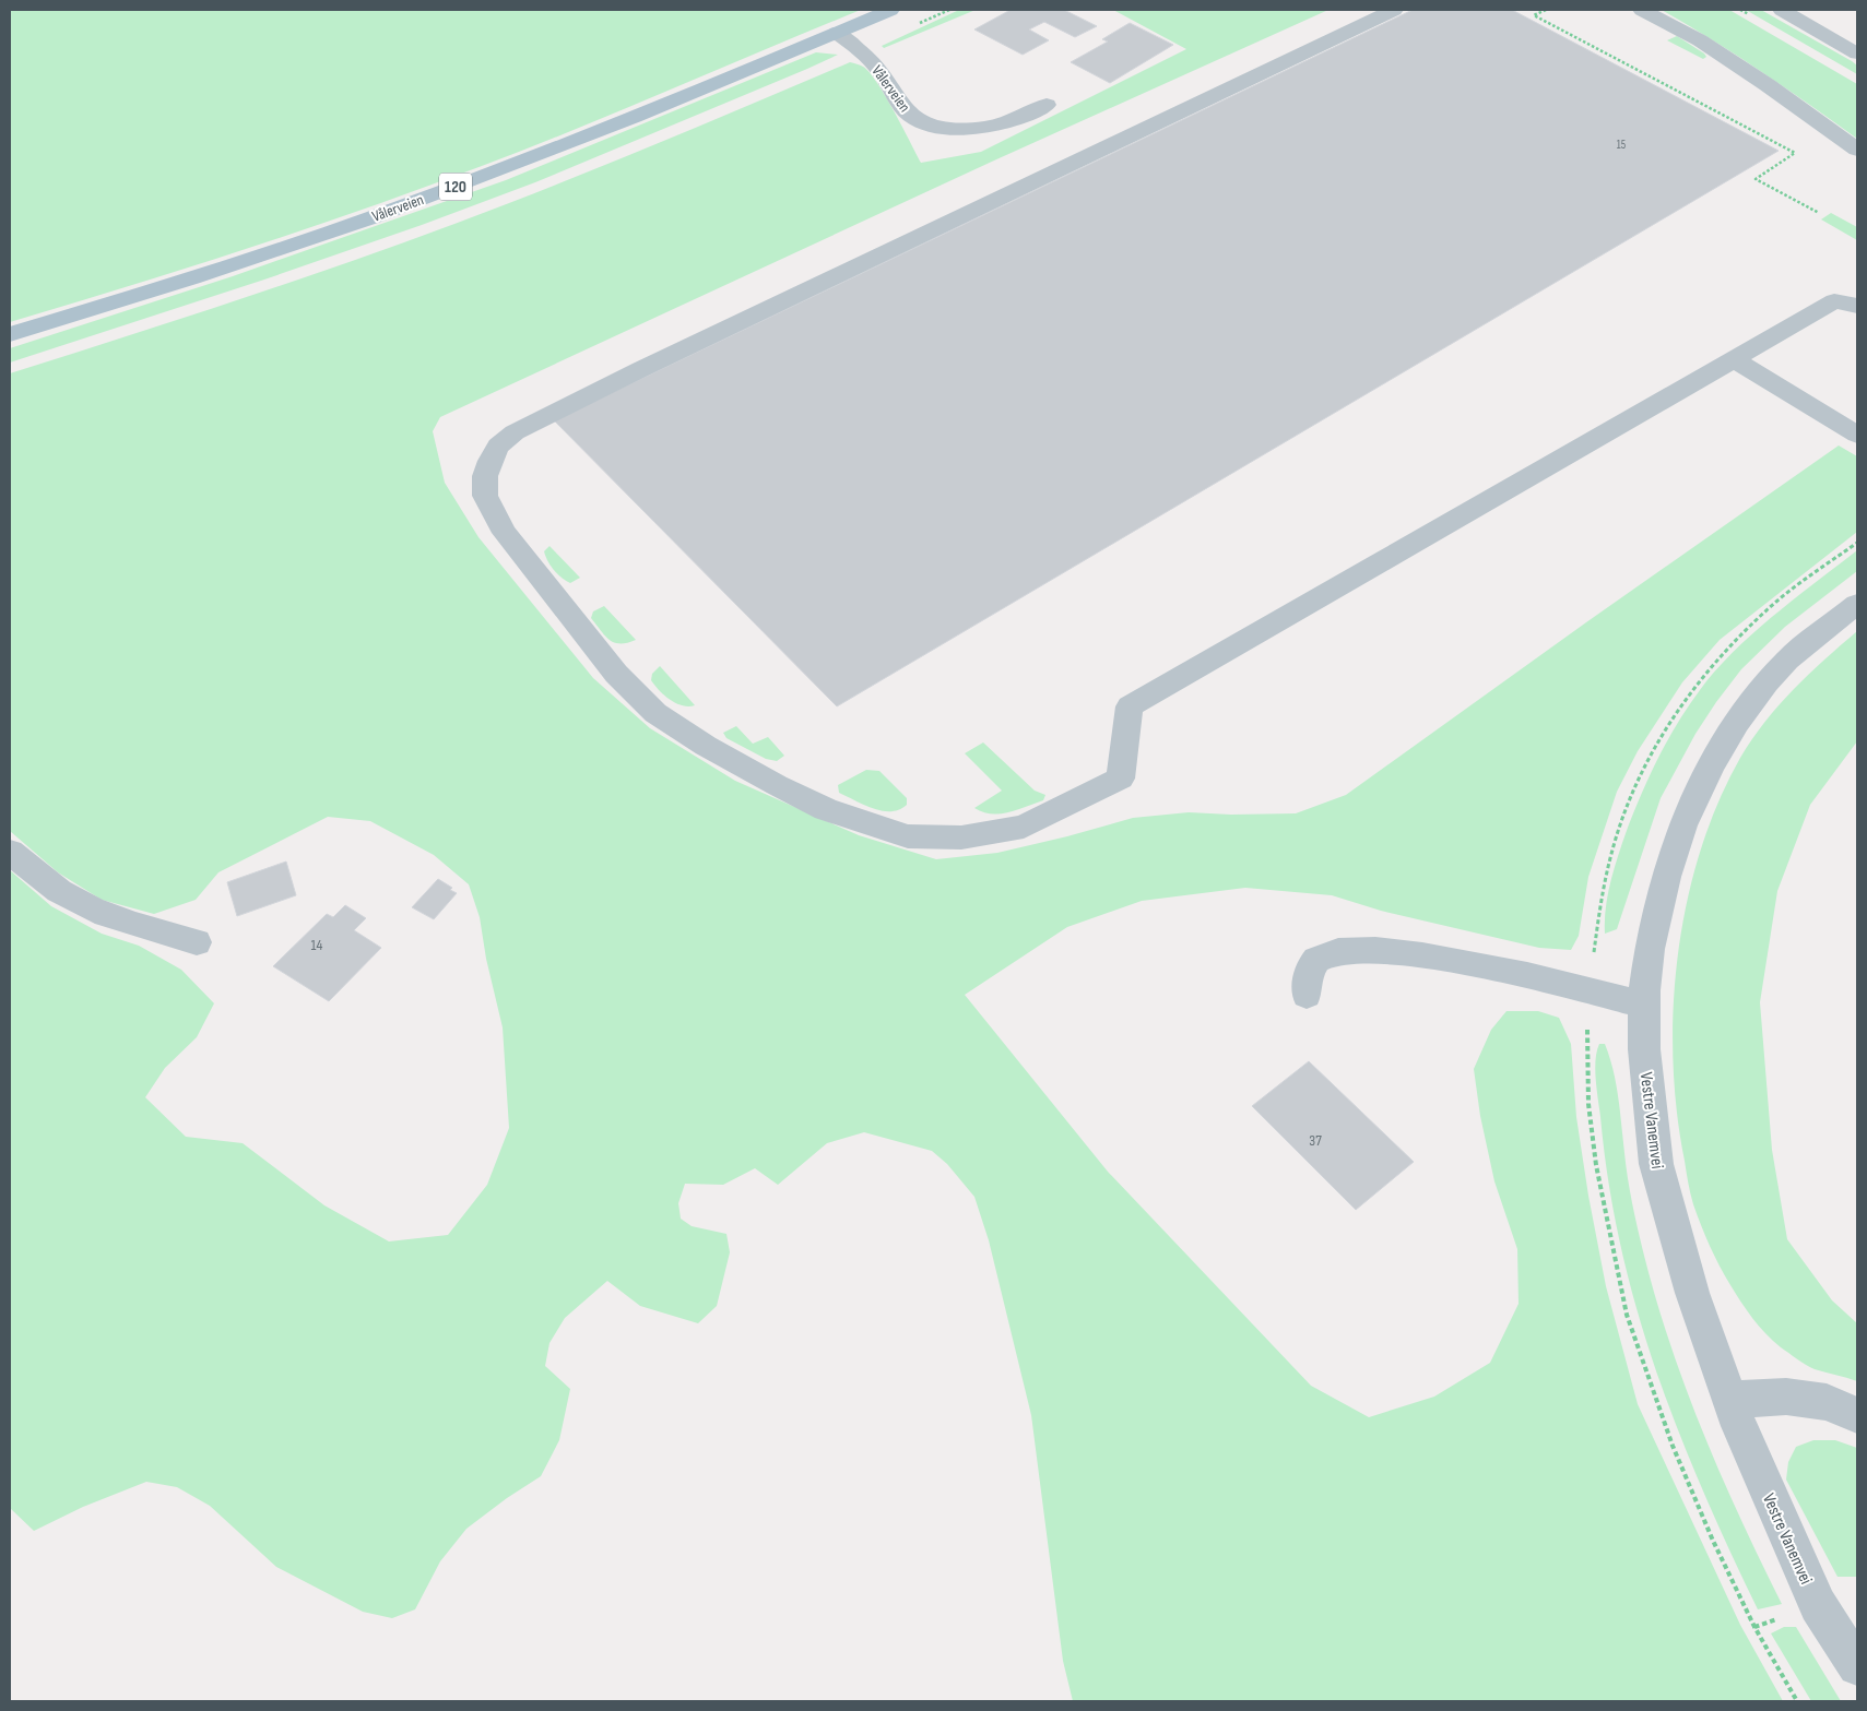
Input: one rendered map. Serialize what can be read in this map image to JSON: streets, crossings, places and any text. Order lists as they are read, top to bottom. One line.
{"streets":{"main road":["Vålerveien","120"],"street":["Vestre Vanemvei"]},"house_numbers":["15","14","37"]}
